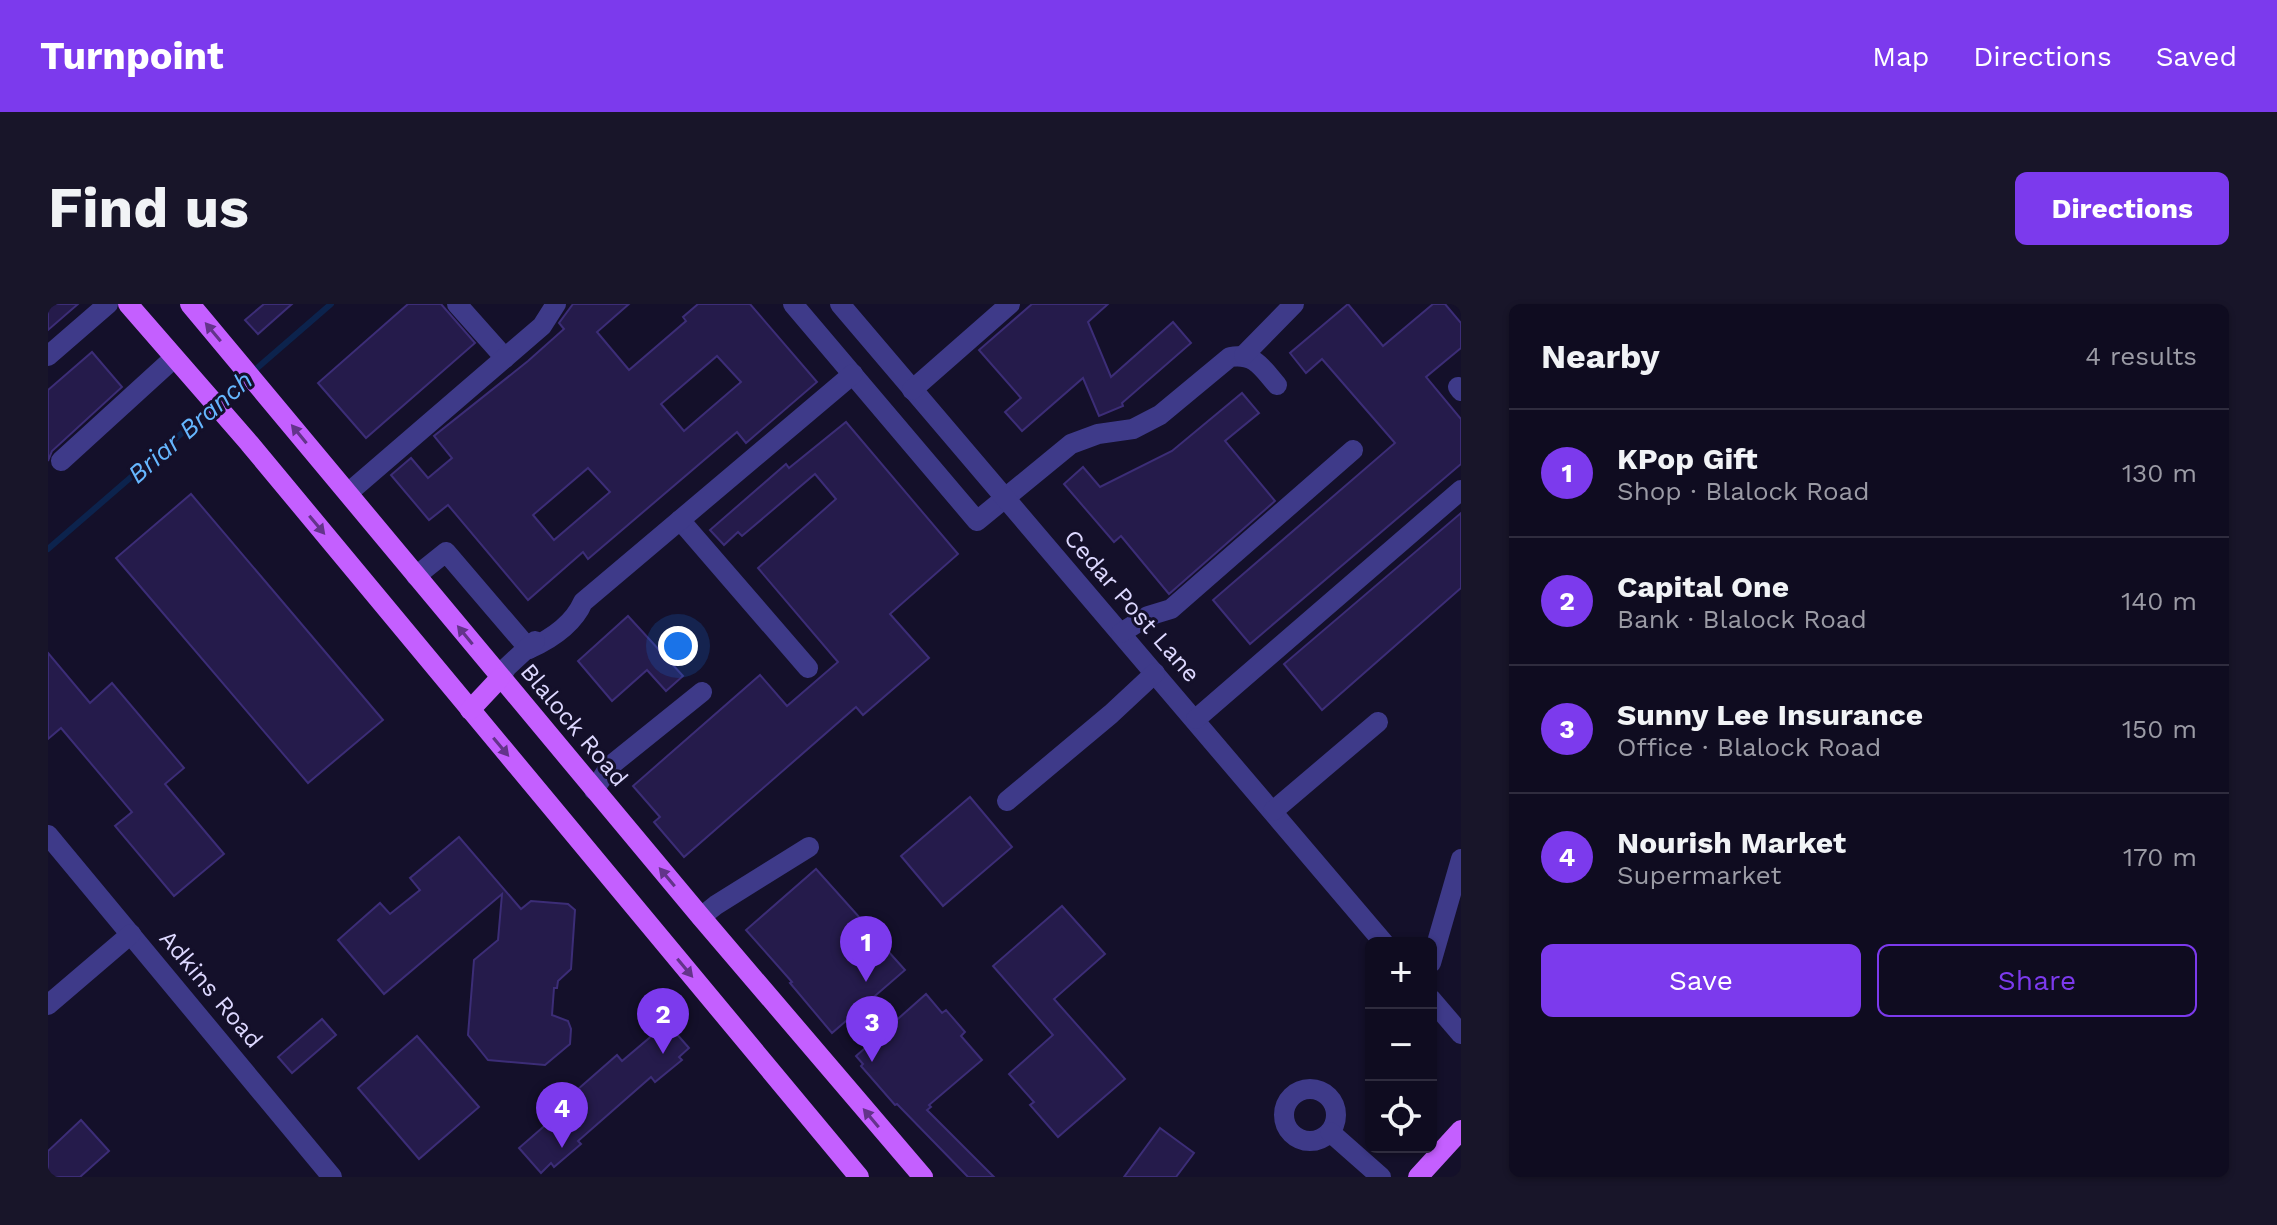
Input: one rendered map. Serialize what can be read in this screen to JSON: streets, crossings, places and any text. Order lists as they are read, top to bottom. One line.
{"streets":{"main road":["Blalock Road"],"street":["Cedar Post Lane","Adkins Road"]},"water":["Briar Branch"],"page":{"header":"Turnpoint","nav":["Map","Directions","Saved"],"buttons":["Directions",["Save","Share"]],"title":"Find us","heading":["Nearby","4 results"],"list":[{"mark":"1","name":"KPop Gift","note":"Shop · Blalock Road","value":"130 m"},{"mark":"2","name":"Capital One","note":"Bank · Blalock Road","value":"140 m"},{"mark":"3","name":"Sunny Lee Insurance","note":"Office · Blalock Road","value":"150 m"},{"mark":"4","name":"Nourish Market","note":"Supermarket","value":"170 m"}],"pins":["1","2","3","4"],"map_buttons":["+","−"]}}
